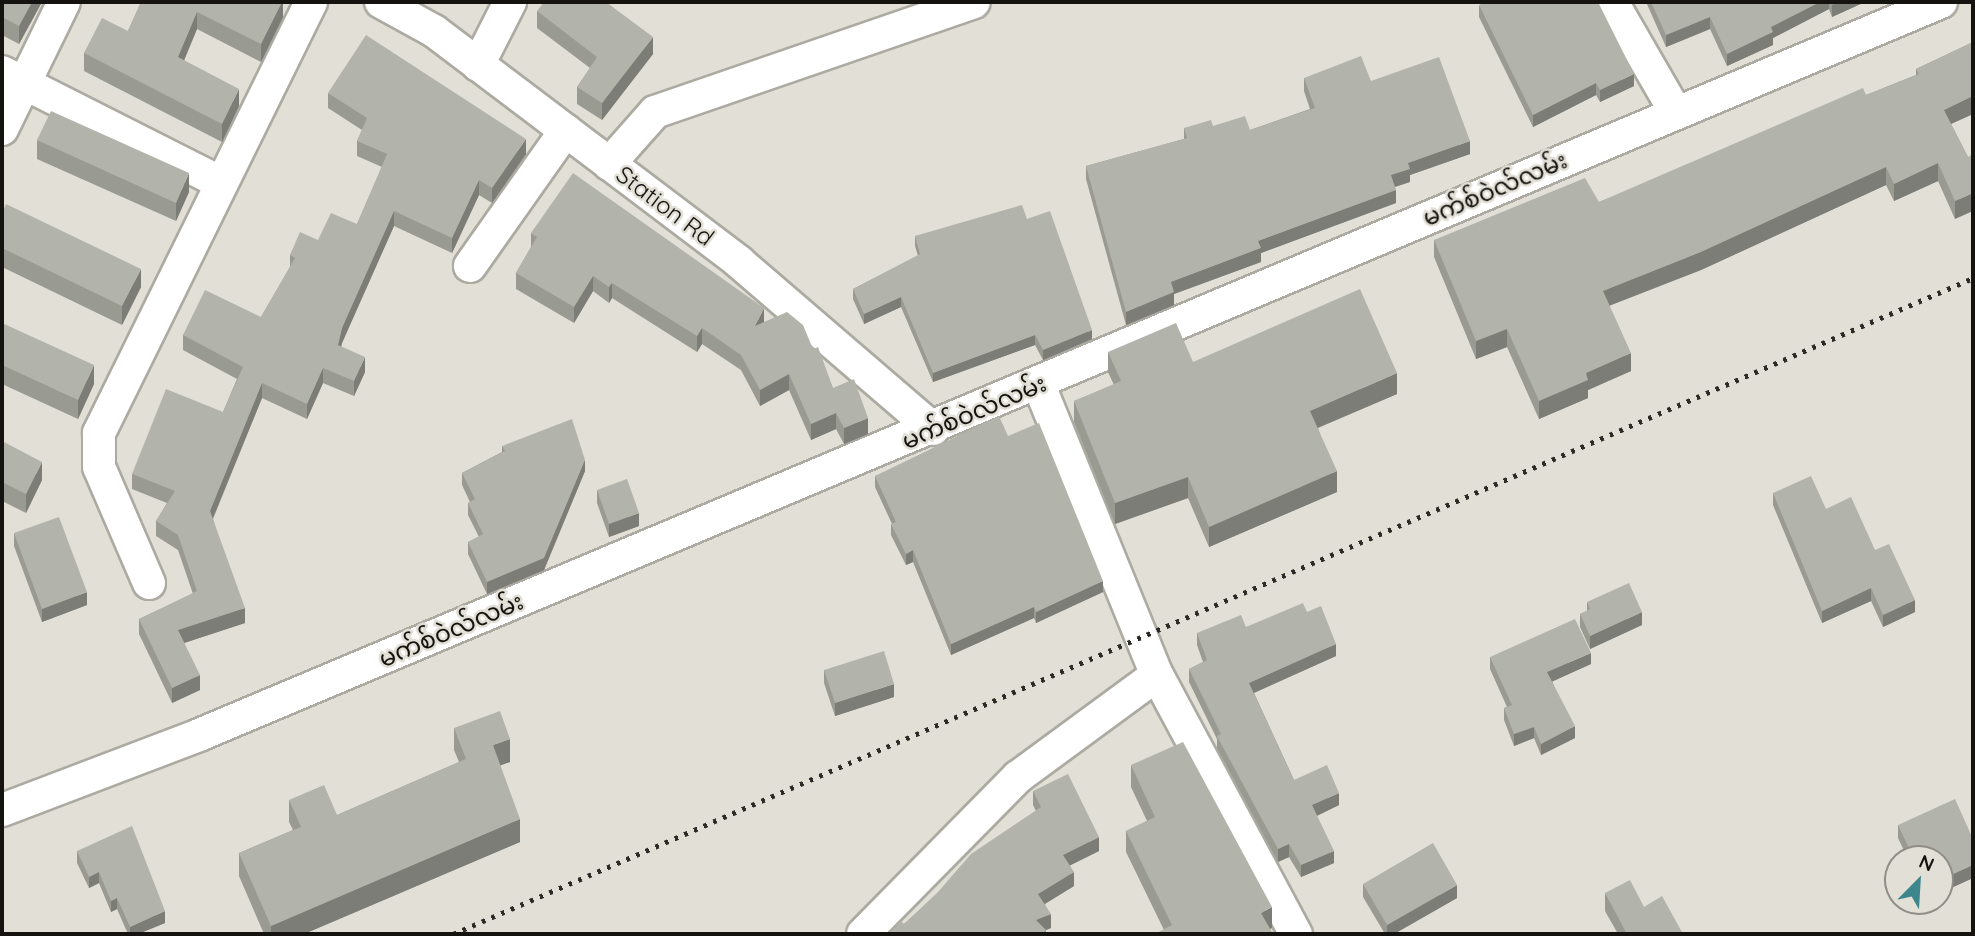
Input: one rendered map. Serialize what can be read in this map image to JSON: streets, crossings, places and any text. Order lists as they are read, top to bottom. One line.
{"streets":{"street":["မက်စ်ဝဲလ်လမ်း","Station Rd"]},"crossings":[["မက်စ်ဝဲလ်လမ်း","Station Rd"]],"north":"top right"}
